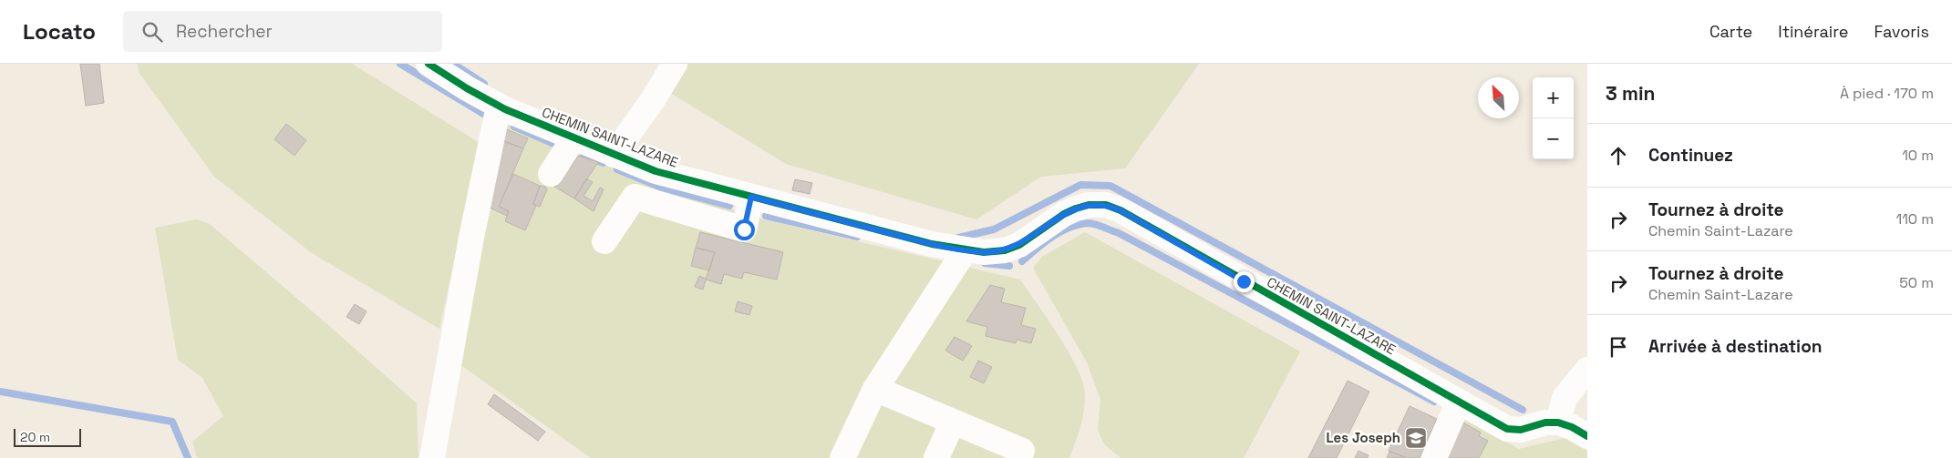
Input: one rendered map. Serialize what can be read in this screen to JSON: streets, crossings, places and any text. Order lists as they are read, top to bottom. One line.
{"streets":{"street":["CHEMIN SAINT-LAZARE"]},"places":{"school or university":["Les Joseph"]},"scale_bar":"20 m","north":"top left","page":{"header":"Locato","search":"Rechercher","nav":["Carte","Itinéraire","Favoris"],"heading":["3 min","À pied · 170 m"],"map_buttons":["+","−"],"list":[["Continuez","10 m"],["Tournez à droite","Chemin Saint-Lazare","110 m"],["Tournez à droite","Chemin Saint-Lazare","50 m"],"Arrivée à destination"],"scale":"20 m"}}
